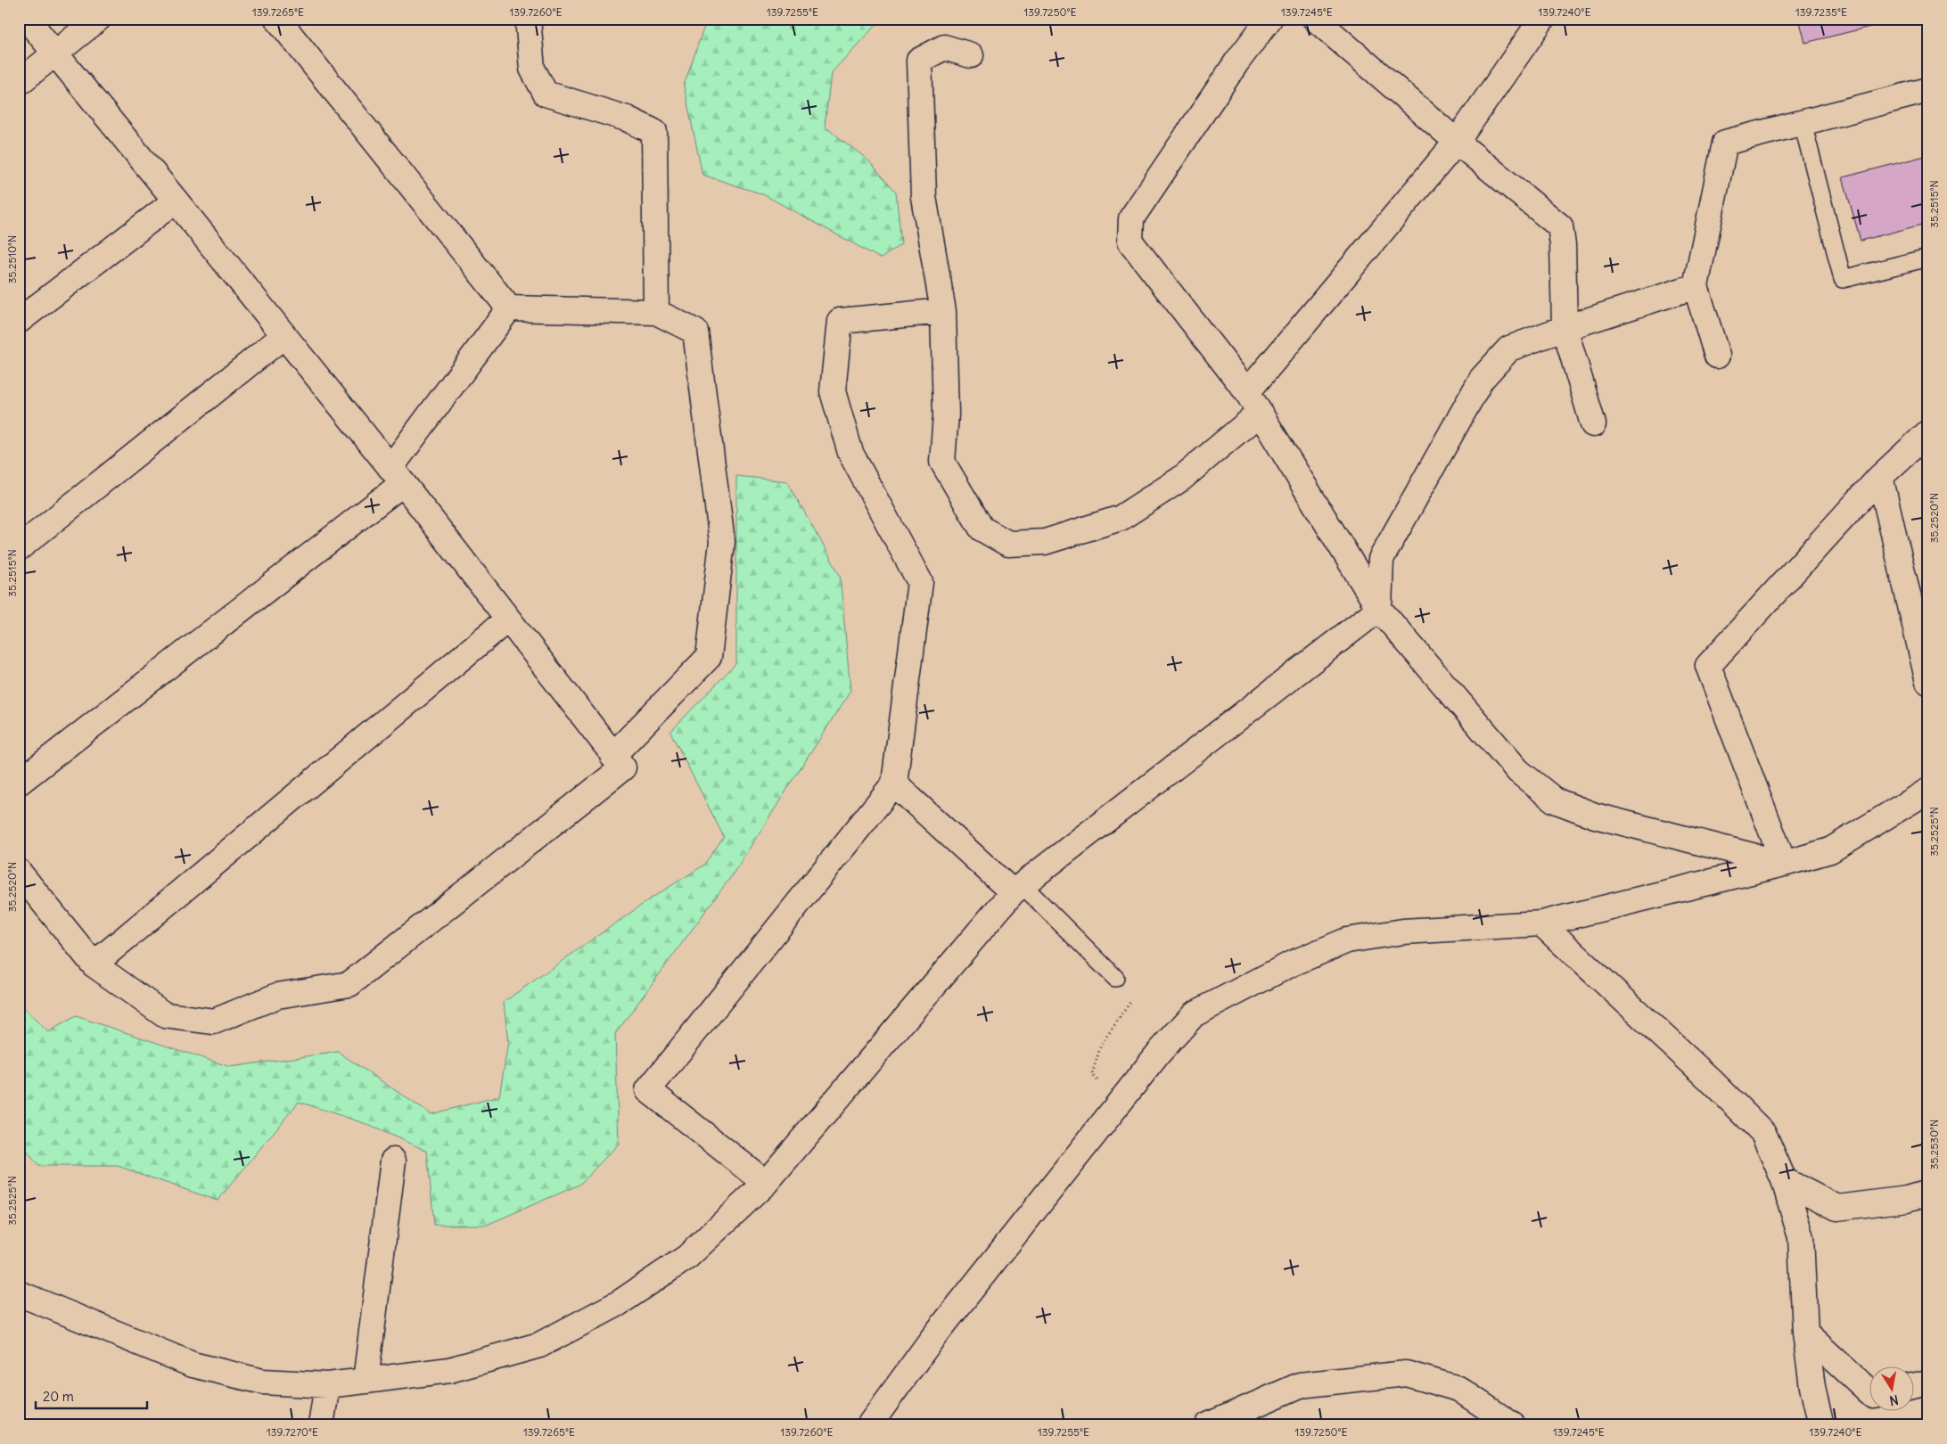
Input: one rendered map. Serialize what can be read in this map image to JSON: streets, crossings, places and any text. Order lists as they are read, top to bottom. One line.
{"scale_bar":"20 m","north":"bottom","coordinates":["139.7265°E","139.7260°E","139.7255°E","139.7250°E","139.7245°E","139.7240°E","139.7235°E","35.2515°N","35.2510°N","35.2520°N","35.2525°N","35.2530°N","139.7270°E"]}
